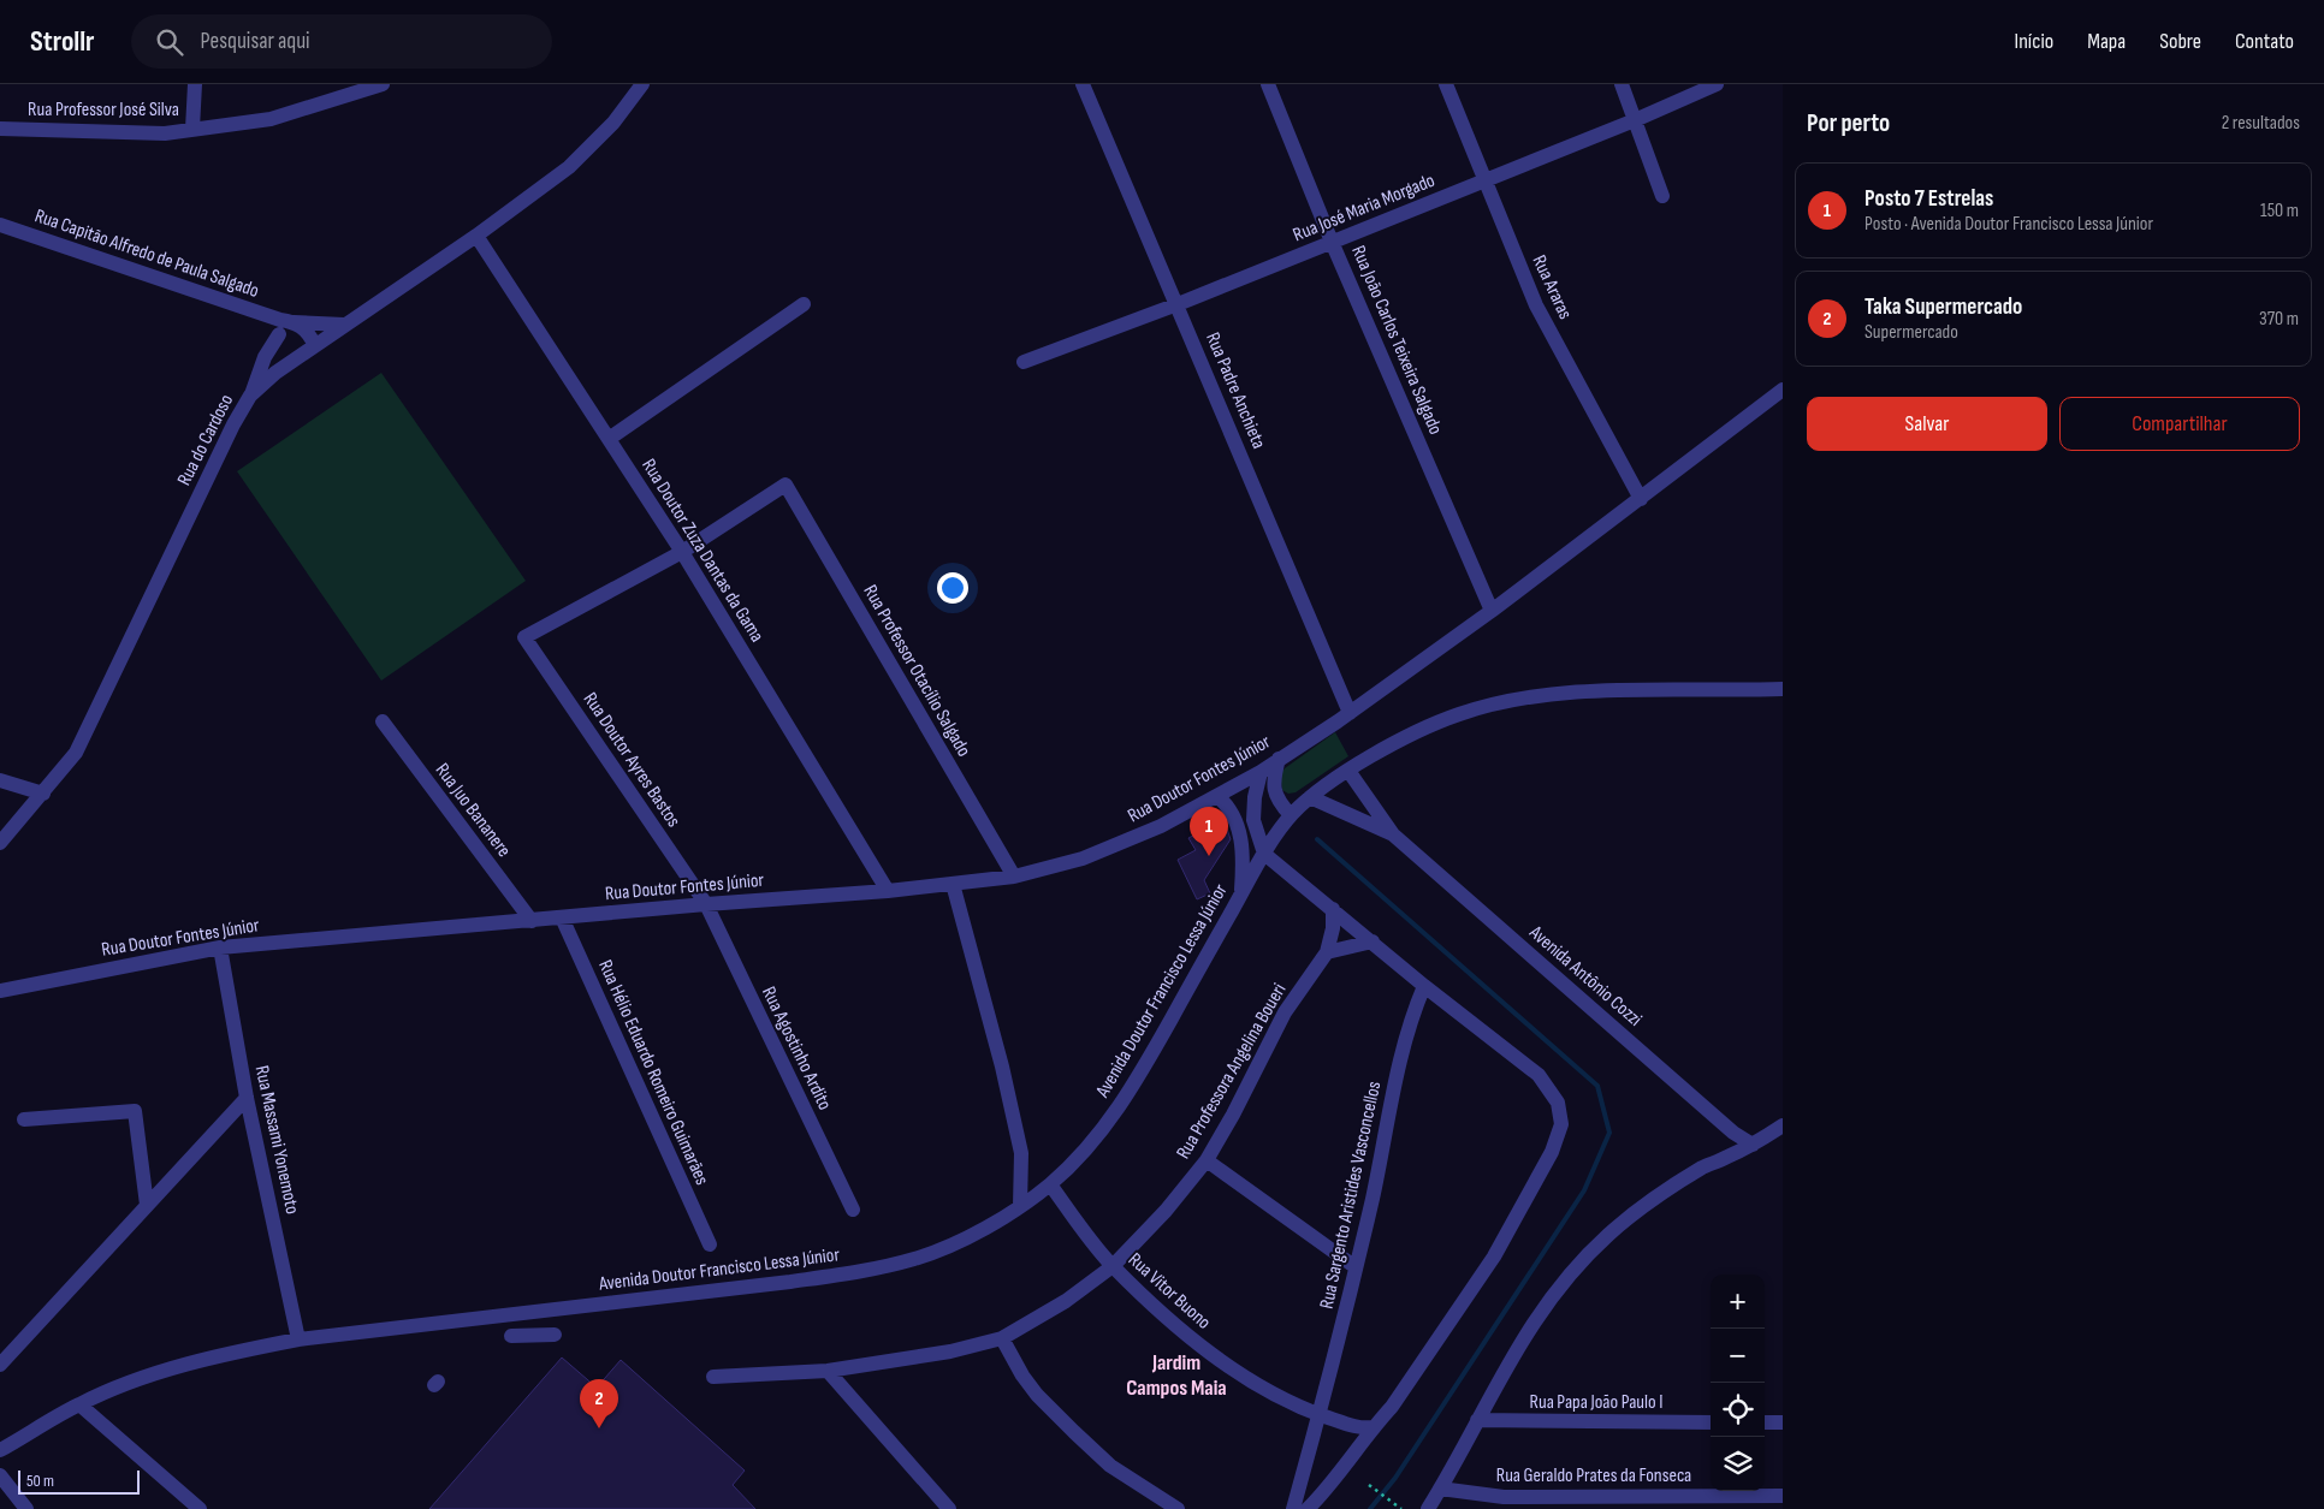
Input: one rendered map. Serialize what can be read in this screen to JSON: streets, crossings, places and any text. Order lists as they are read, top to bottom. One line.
{"streets":{"street":["Rua Professor José Silva","Rua José Maria Morgado","Rua Capitão Alfredo de Paula Salgado","Rua Araras","Rua João Carlos Teixeira Salgado","Rua Padre Anchieta","Rua do Cardoso","Rua Doutor Zuza Dantas da Gama","Rua Professor Otacílio Salgado","Rua Doutor Ayres Bastos","Rua Doutor Fontes Júnior","Rua Juo Bananere","Avenida Antônio Cozzi","Avenida Doutor Francisco Lessa Júnior","Rua Agostinho Ardito","Rua Professora Angelina Boueri","Rua Hélio Eduardo Romeiro Guimarães","Rua Massami Yonemoto","Rua Sargento Aristides Vasconcellos","Rua Vitor Buono","Rua Papa João Paulo I","Rua Geraldo Prates da Fonseca"]},"crossings":[["Rua José Maria Morgado","Rua Araras"],["Rua José Maria Morgado","Rua João Carlos Teixeira Salgado"],["Rua José Maria Morgado","Rua Padre Anchieta"],["Rua Capitão Alfredo de Paula Salgado","Rua do Cardoso"],["Rua Araras","Rua Doutor Fontes Júnior"],["Rua João Carlos Teixeira Salgado","Rua Doutor Fontes Júnior"],["Rua Padre Anchieta","Rua Doutor Fontes Júnior"],["Rua do Cardoso","Rua Doutor Zuza Dantas da Gama"],["Rua Doutor Zuza Dantas da Gama","Rua Professor Otacílio Salgado"],["Rua Doutor Zuza Dantas da Gama","Rua Doutor Ayres Bastos"],["Rua Doutor Zuza Dantas da Gama","Rua Doutor Fontes Júnior"],["Rua Professor Otacílio Salgado","Rua Doutor Ayres Bastos"],["Rua Professor Otacílio Salgado","Rua Doutor Fontes Júnior"],["Rua Doutor Ayres Bastos","Rua Doutor Fontes Júnior"],["Rua Doutor Ayres Bastos","Rua Agostinho Ardito"],["Rua Doutor Fontes Júnior","Rua Juo Bananere"],["Rua Doutor Fontes Júnior","Rua Agostinho Ardito"],["Rua Doutor Fontes Júnior","Rua Hélio Eduardo Romeiro Guimarães"],["Rua Doutor Fontes Júnior","Rua Massami Yonemoto"],["Avenida Antônio Cozzi","Avenida Doutor Francisco Lessa Júnior"],["Avenida Doutor Francisco Lessa Júnior","Rua Massami Yonemoto"],["Avenida Doutor Francisco Lessa Júnior","Rua Vitor Buono"],["Rua Professora Angelina Boueri","Rua Vitor Buono"],["Rua Sargento Aristides Vasconcellos","Rua Vitor Buono"]],"districts":["Jardim Campos Maia"],"scale_bar":"50 m","page":{"header":"Strollr","search":"Pesquisar aqui","nav":["Início","Mapa","Sobre","Contato"],"heading":["Por perto","2 resultados"],"list":[{"mark":"1","name":"Posto 7 Estrelas","note":"Posto · Avenida Doutor Francisco Lessa Júnior","value":"150 m"},{"mark":"2","name":"Taka Supermercado","note":"Supermercado","value":"370 m"}],"buttons":["Salvar","Compartilhar"],"pins":["1","2"],"map_buttons":["+","−"],"scale":"50 m"}}
